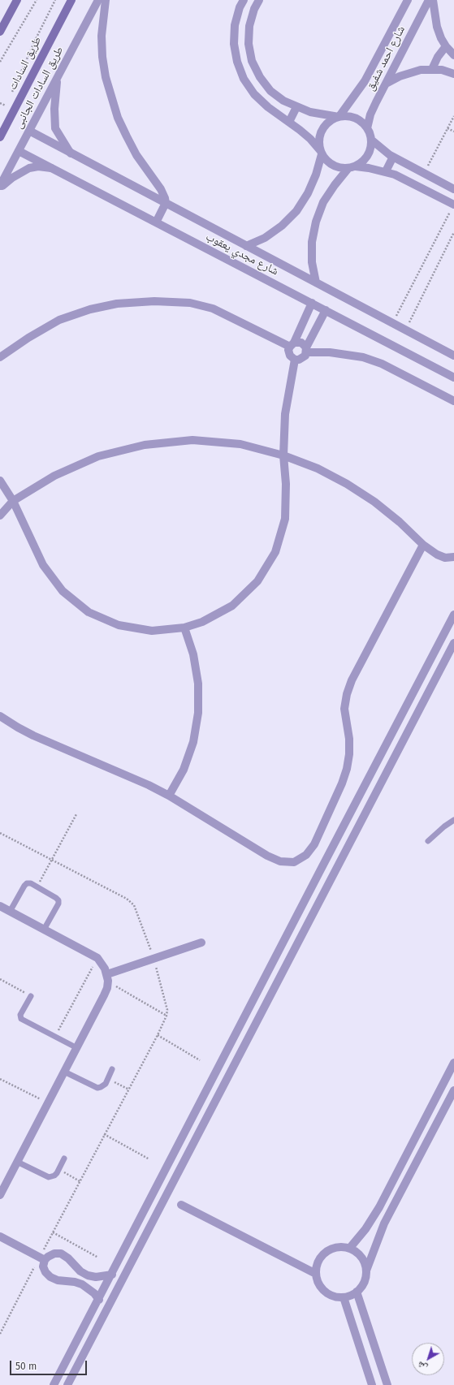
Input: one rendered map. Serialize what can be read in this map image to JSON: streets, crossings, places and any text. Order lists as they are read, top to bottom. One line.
{"streets":{"main road":["طريق السادات"],"street":["شارع احمد شفيق","طريق السادات الجانبى","شارع مجدي يعقوب"]},"crossings":[["طريق السادات الجانبى","شارع مجدي يعقوب"]],"scale_bar":"50 m","north":"bottom left"}
